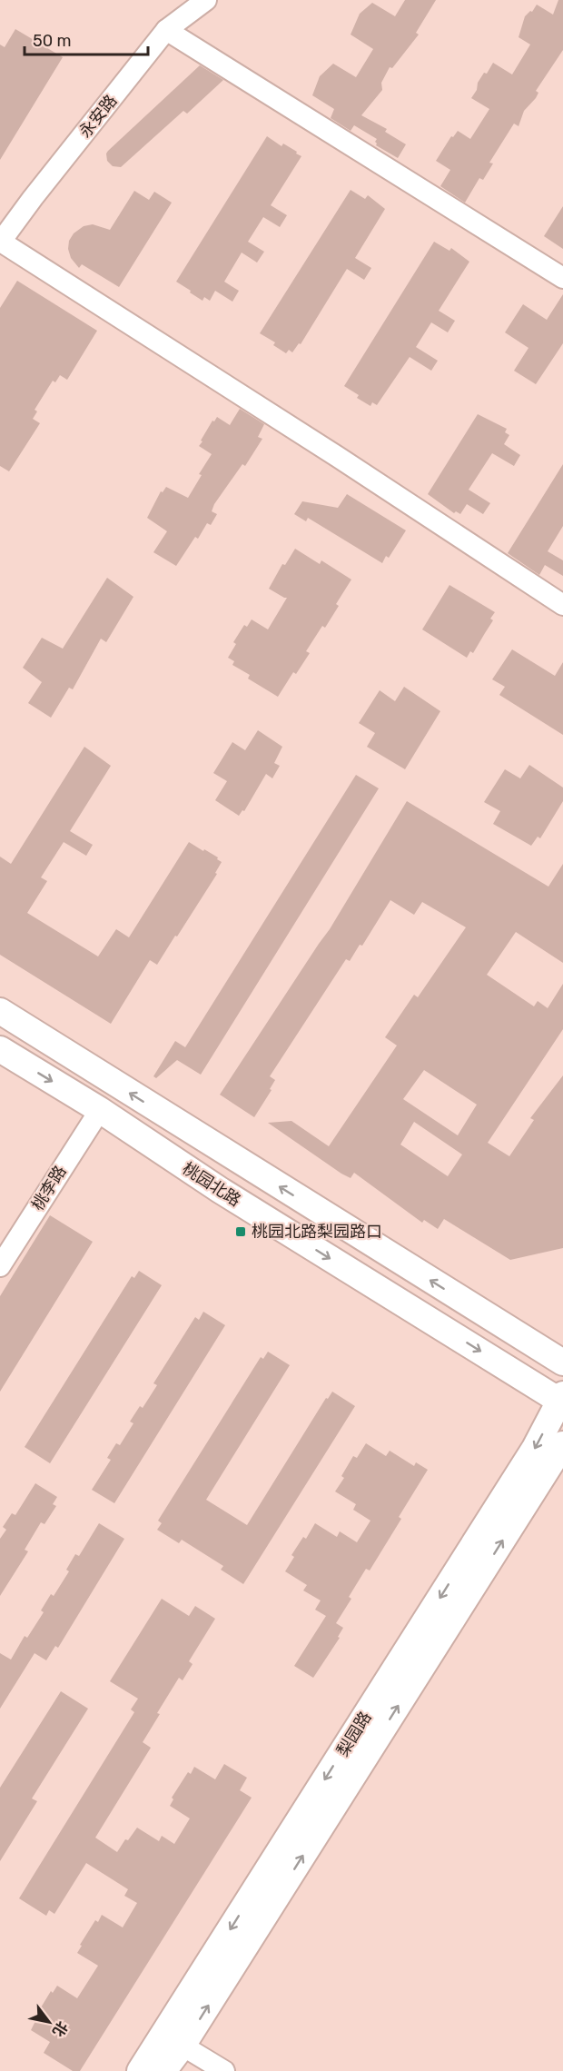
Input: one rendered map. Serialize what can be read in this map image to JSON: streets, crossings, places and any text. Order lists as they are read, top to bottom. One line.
{"streets":{"main road":["桃园北路","梨园路"],"street":["永安路","桃李路"]},"crossings":[["桃园北路","桃李路"],["桃园北路","梨园路"]],"places":{"transit":["桃园北路梨园路口"]},"scale_bar":"50 m","north":"bottom right"}
